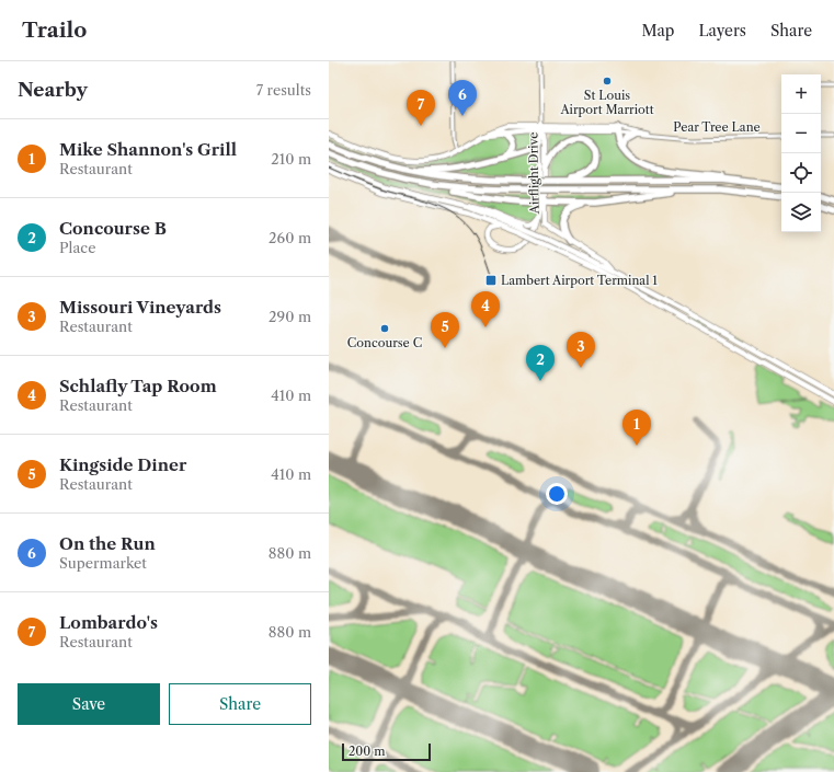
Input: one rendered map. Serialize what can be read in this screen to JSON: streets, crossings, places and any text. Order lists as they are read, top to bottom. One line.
{"streets":{"street":["Pear Tree Lane","Airflight Drive"]},"crossings":[["Pear Tree Lane","Airflight Drive"]],"places":{"other":["St Louis Airport Marriott","Concourse C"],"transit":["Lambert Airport Terminal 1"]},"scale_bar":"200 m","page":{"header":"Trailo","nav":["Map","Layers","Share"],"heading":["Nearby","7 results"],"map_buttons":["+","−"],"pins":["6","7","4","5","3","2","1"],"list":[{"mark":"1","name":"Mike Shannon's Grill","note":"Restaurant","value":"210 m"},{"mark":"2","name":"Concourse B","note":"Place","value":"260 m"},{"mark":"3","name":"Missouri Vineyards","note":"Restaurant","value":"290 m"},{"mark":"4","name":"Schlafly Tap Room","note":"Restaurant","value":"410 m"},{"mark":"5","name":"Kingside Diner","note":"Restaurant","value":"410 m"},{"mark":"6","name":"On the Run","note":"Supermarket","value":"880 m"},{"mark":"7","name":"Lombardo's","note":"Restaurant","value":"880 m"}],"buttons":["Save","Share"],"scale":"200 m"}}
